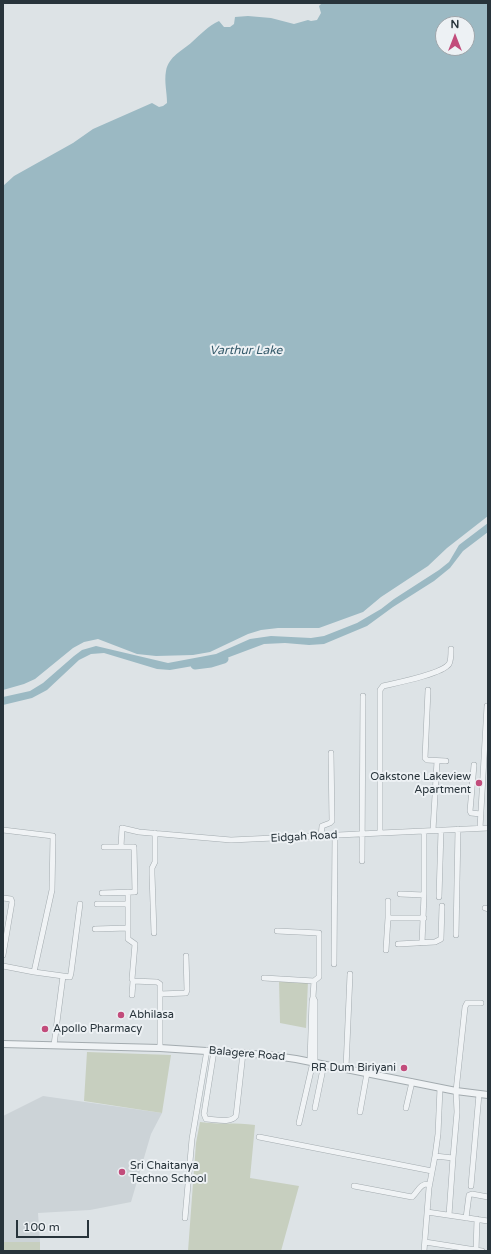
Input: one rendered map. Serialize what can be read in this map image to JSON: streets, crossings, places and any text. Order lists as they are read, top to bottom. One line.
{"streets":{"street":["Eidgah Road","Balagere Road"]},"water":["Varthur Lake"],"places":["Oakstone Lakeview Apartment","Abhilasa","Apollo Pharmacy","RR Dum Biriyani","Sri Chaitanya Techno School"],"scale_bar":"100 m","north":"top"}
